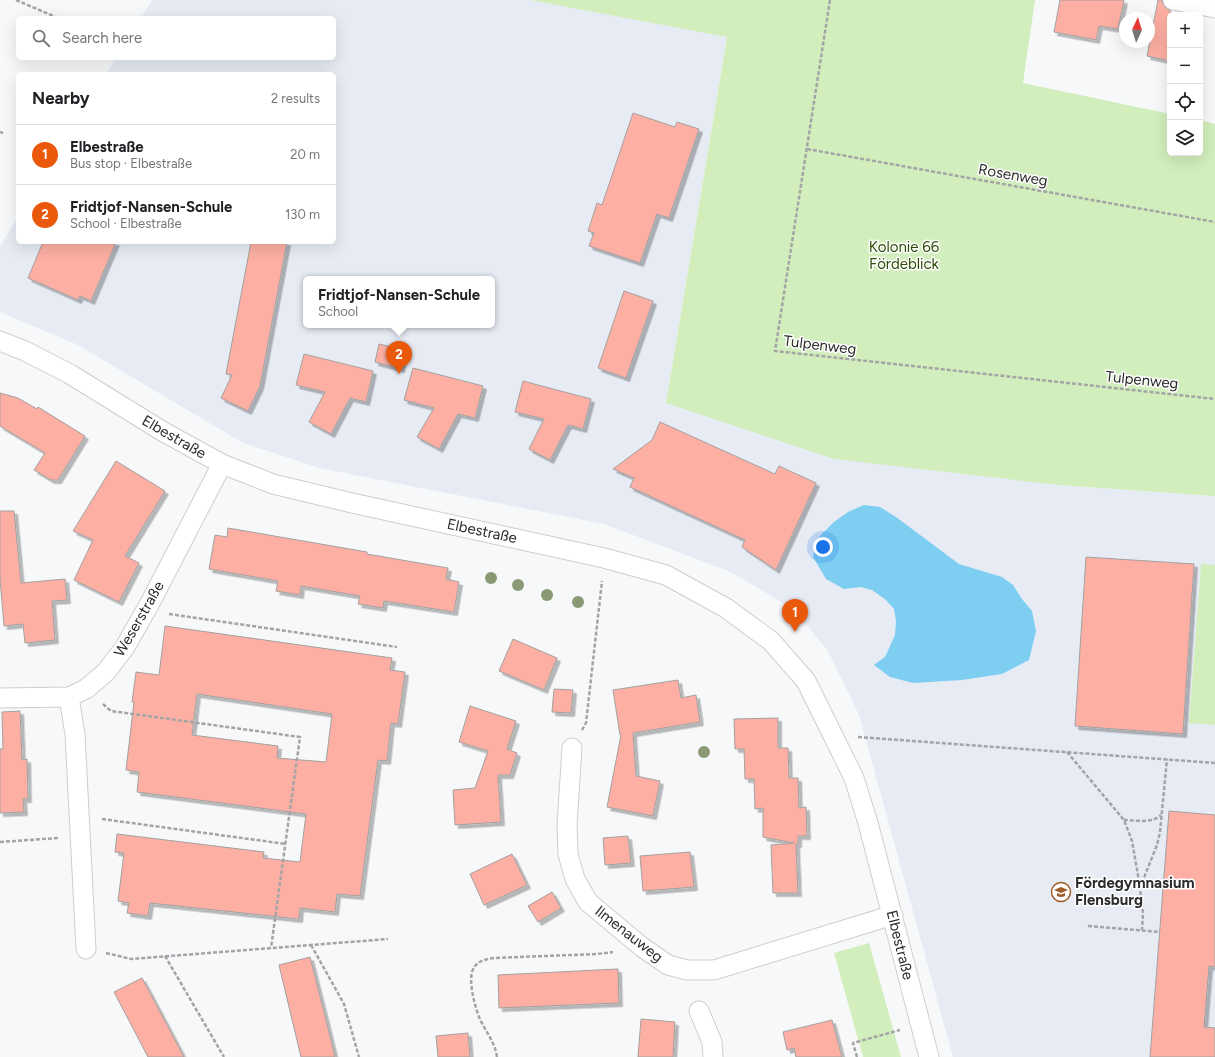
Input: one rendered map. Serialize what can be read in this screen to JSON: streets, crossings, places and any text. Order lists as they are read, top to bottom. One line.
{"streets":{"street":["Elbestraße","Weserstraße","Ilmenauweg"],"path":["Rosenweg","Tulpenweg"]},"crossings":[["Rosenweg","Tulpenweg"],["Elbestraße","Weserstraße"],["Elbestraße","Ilmenauweg"]],"parks":["Kolonie 66 Fördeblick"],"places":{"school or university":["Fördegymnasium Flensburg"]},"north":"top","page":{"map_buttons":["+","−"],"search":"Search here","heading":["Nearby","2 results"],"list":[{"mark":"1","name":"Elbestraße","note":"Bus stop · Elbestraße","value":"20 m"},{"mark":"2","name":"Fridtjof-Nansen-Schule","note":"School · Elbestraße","value":"130 m"}],"popup":["Fridtjof-Nansen-Schule","School"],"pins":["2","1"]}}
